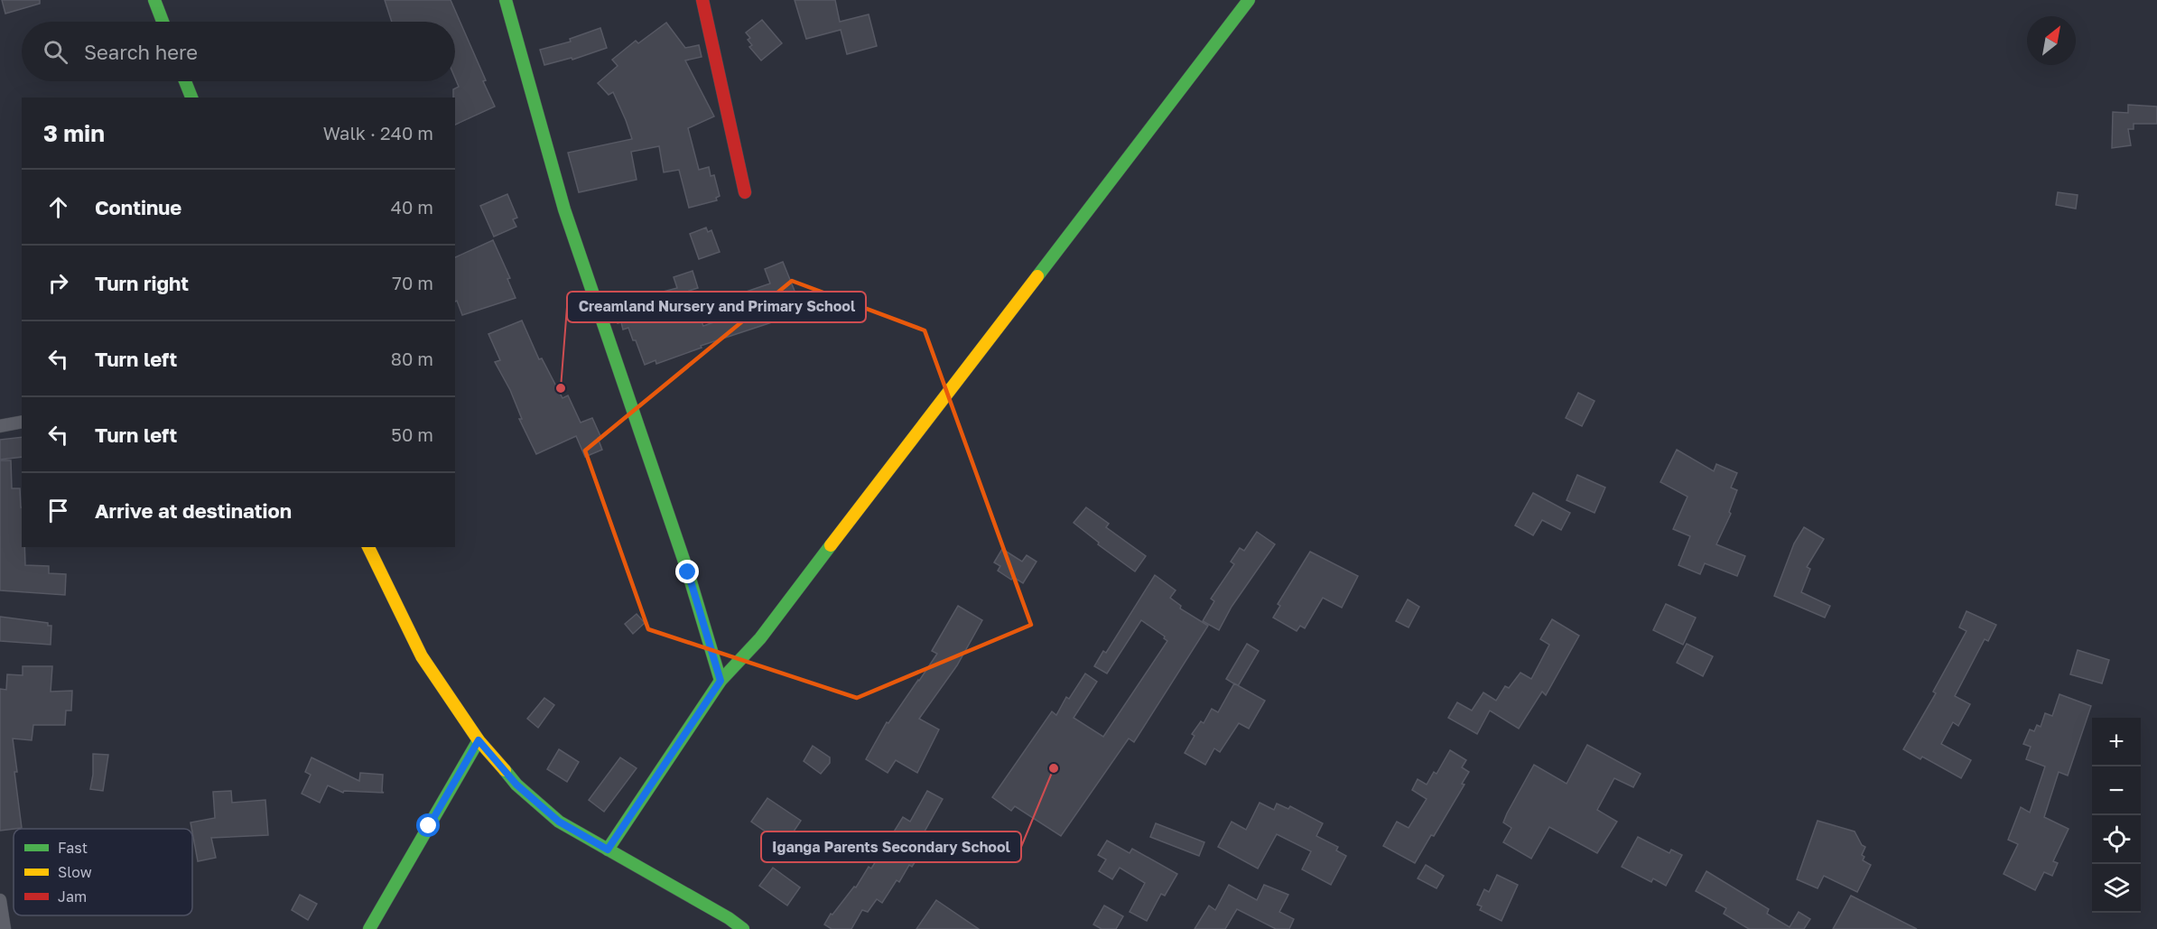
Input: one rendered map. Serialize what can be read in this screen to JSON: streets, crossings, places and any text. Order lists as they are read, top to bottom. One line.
{"places":["Creamland Nursery and Primary School","Iganga Parents Secondary School"],"legend":["Fast","Slow","Jam"],"north":"top right","page":{"search":"Search here","heading":["3 min","Walk · 240 m"],"list":[["Continue","40 m"],["Turn right","70 m"],["Turn left","80 m"],["Turn left","50 m"],"Arrive at destination"],"map_buttons":["+","−"]}}
